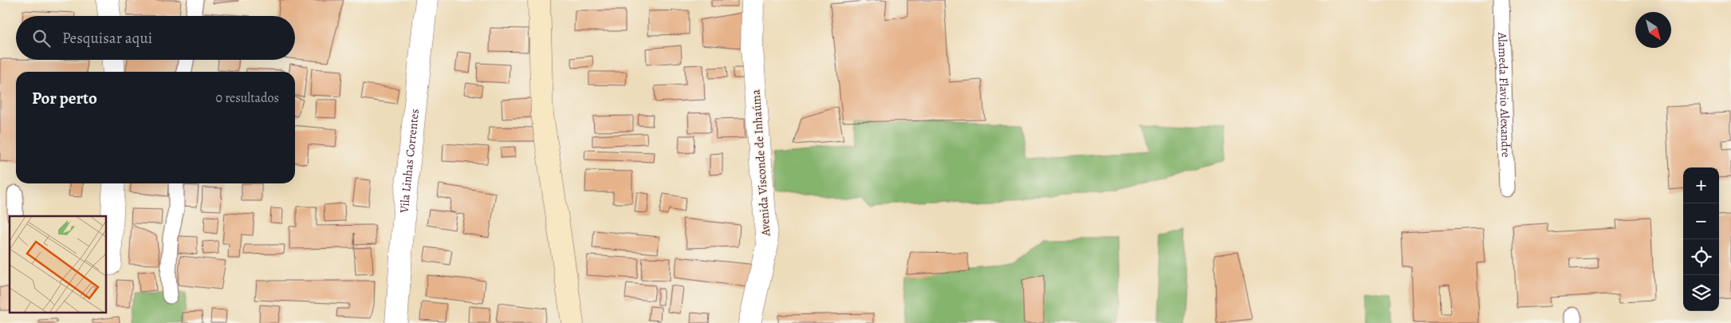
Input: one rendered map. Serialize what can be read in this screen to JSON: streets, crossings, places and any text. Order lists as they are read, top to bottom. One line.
{"streets":{"street":["Vila Linhas Correntes","Avenida Visconde de Inhaúma"],"lane":["Alameda Flavio Alexandre"]},"north":"bottom right","page":{"search":"Pesquisar aqui","heading":["Por perto","0 resultados"],"map_buttons":["+","−"]}}
